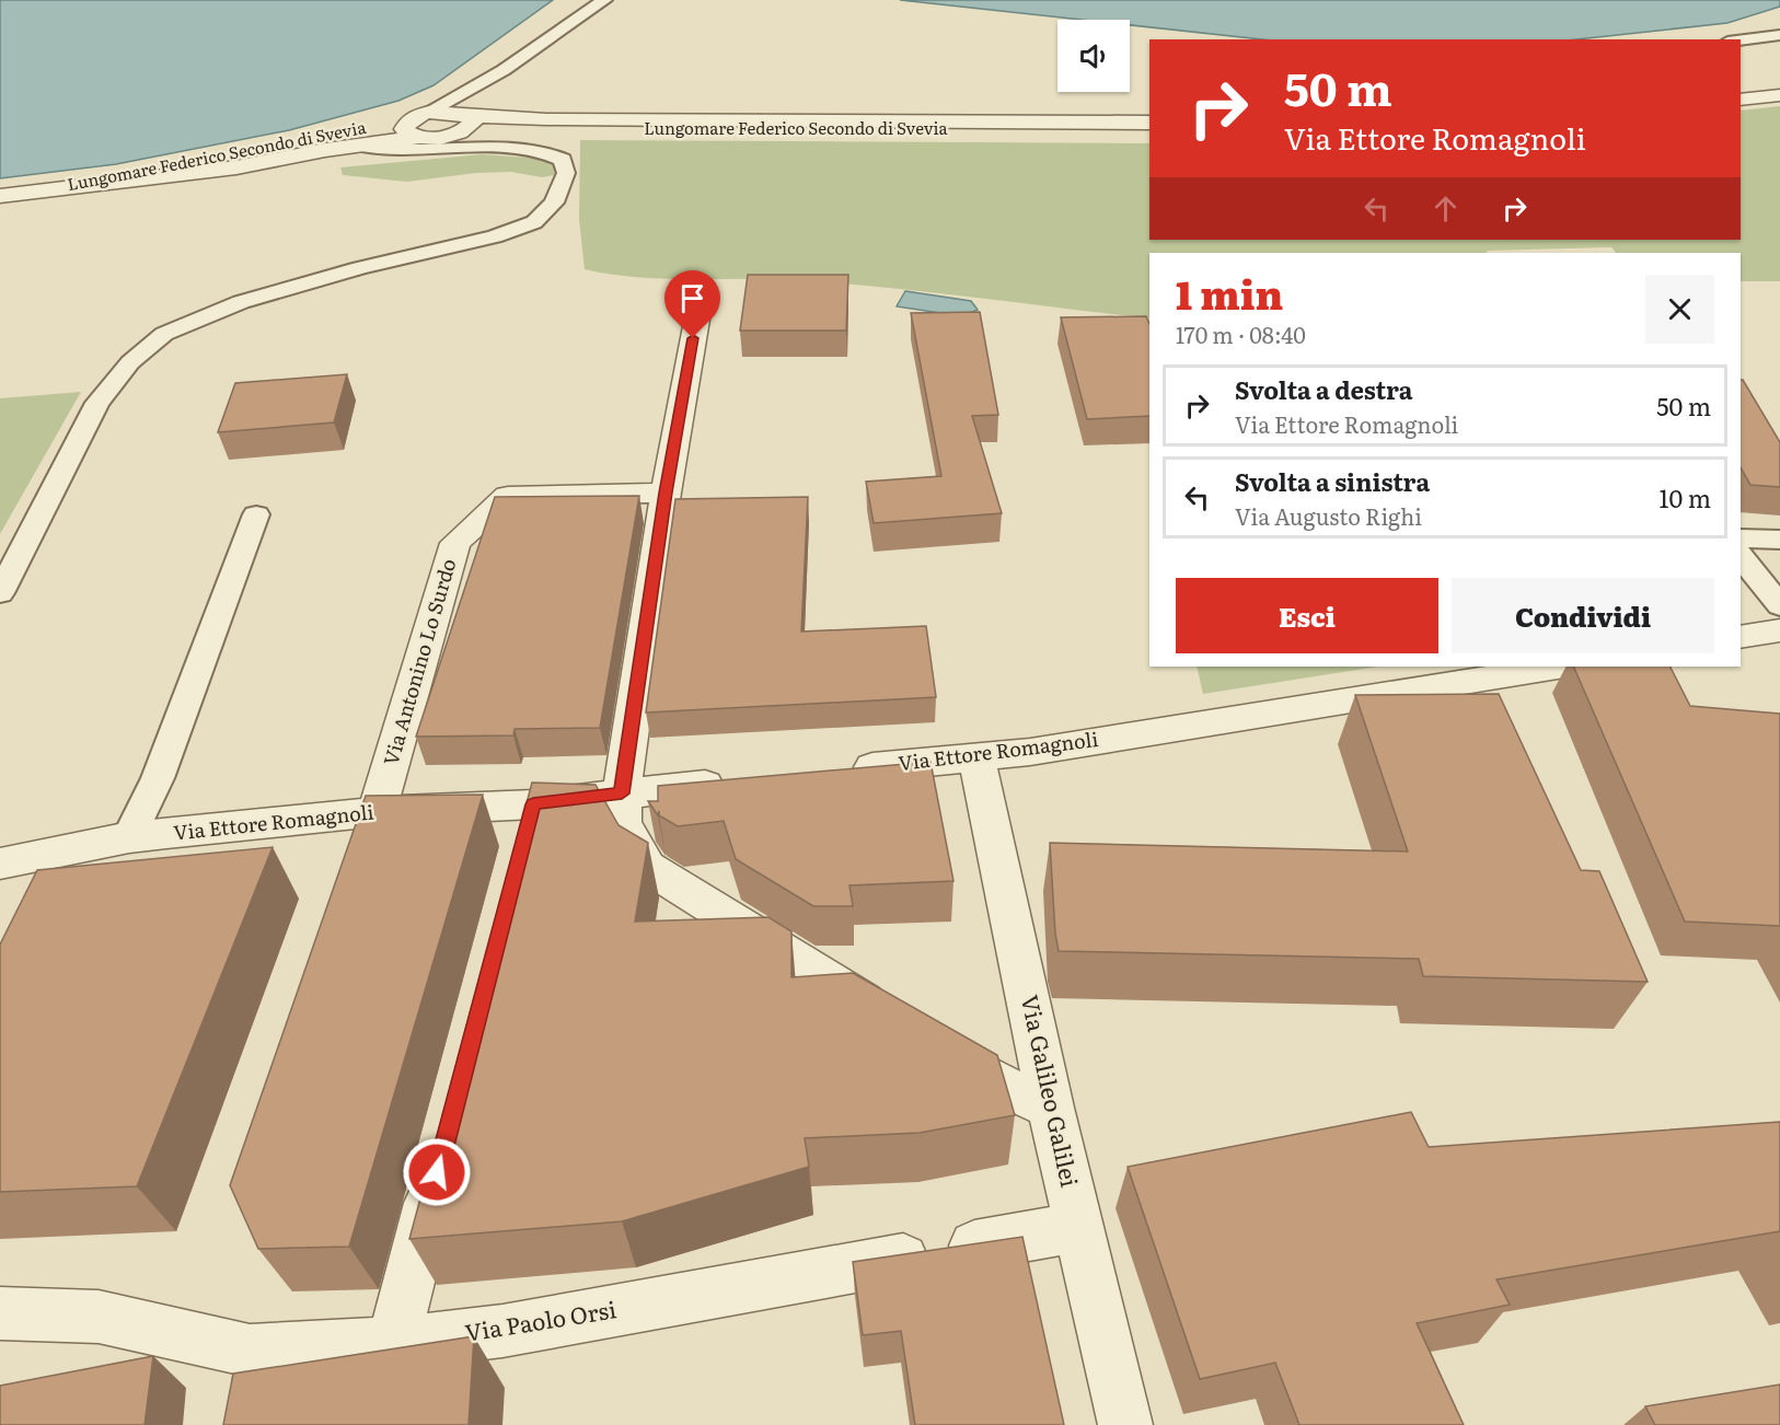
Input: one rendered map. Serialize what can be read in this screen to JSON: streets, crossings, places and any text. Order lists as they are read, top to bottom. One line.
{"streets":{"street":["Lungomare Federico Secondo di Svevia","Via Antonino Lo Surdo","Via Ettore Romagnoli","Via Galileo Galilei","Via Paolo Orsi"]},"crossings":[["Via Antonino Lo Surdo","Via Ettore Romagnoli"],["Via Ettore Romagnoli","Via Galileo Galilei"],["Via Galileo Galilei","Via Paolo Orsi"]],"page":{"turn":["50 m","Via Ettore Romagnoli"],"heading":["1 min","170 m · 08:40"],"list":[{"name":"Svolta a destra","note":"Via Ettore Romagnoli","value":"50 m"},{"name":"Svolta a sinistra","note":"Via Augusto Righi","value":"10 m"}],"buttons":["Esci","Condividi"]}}
